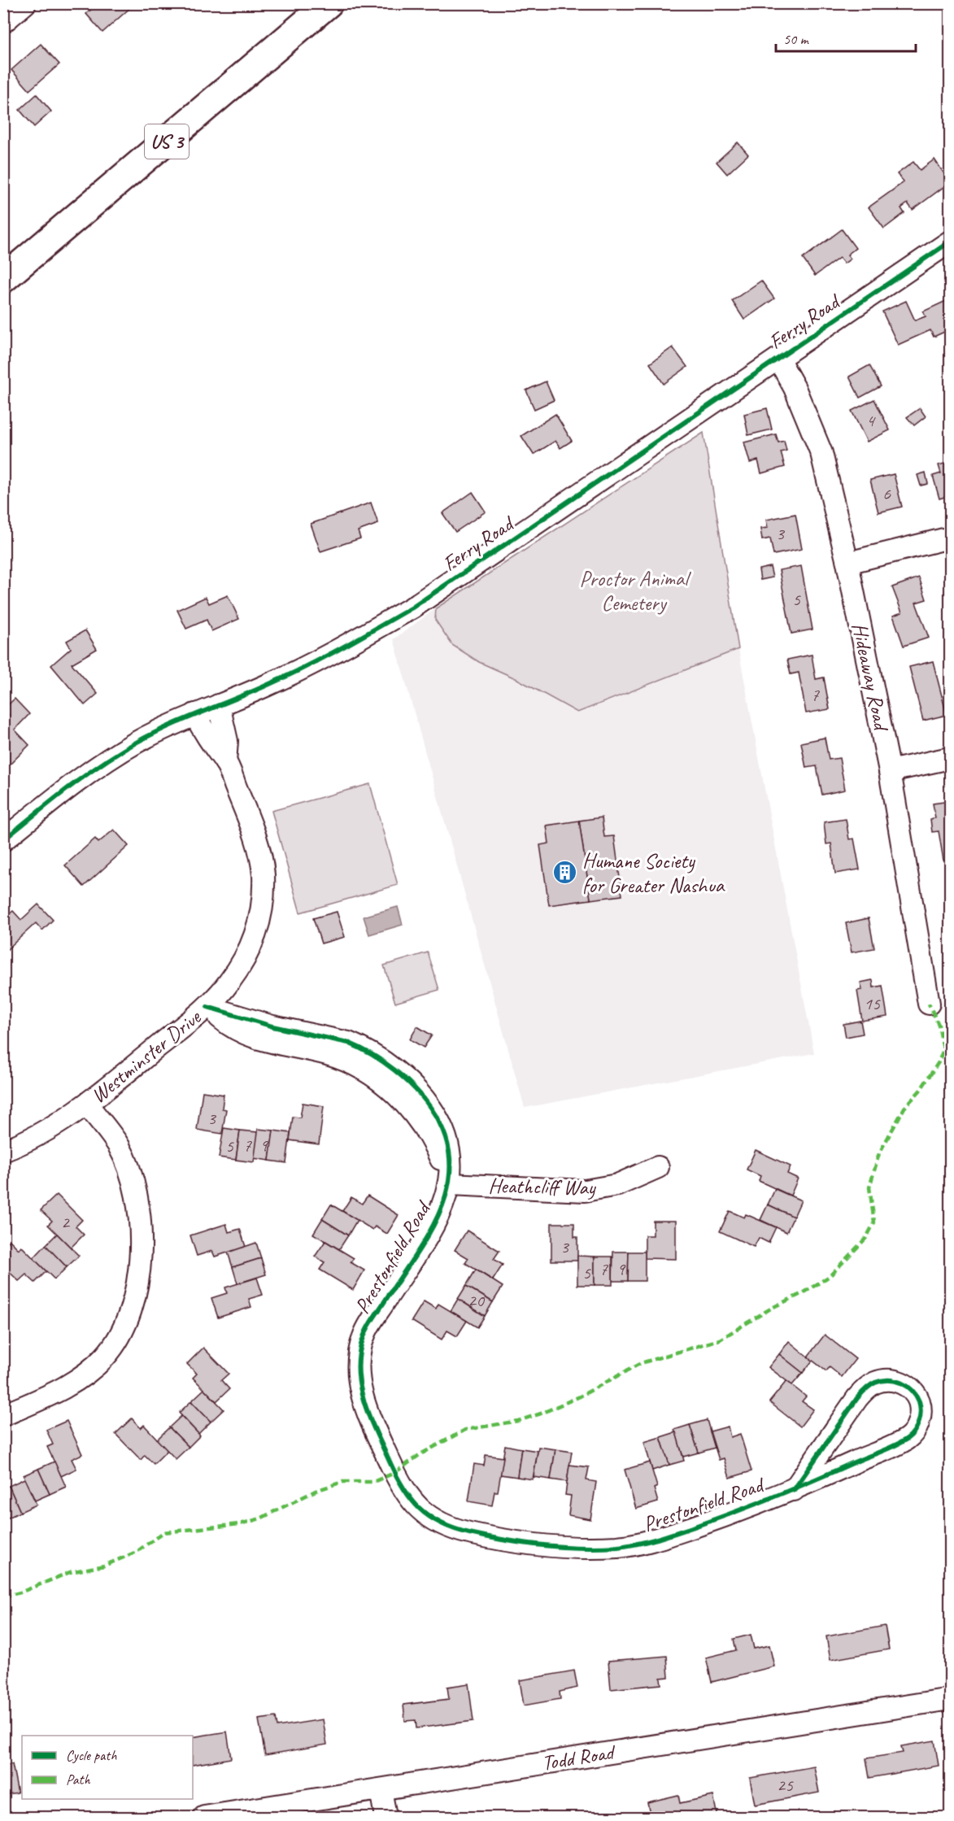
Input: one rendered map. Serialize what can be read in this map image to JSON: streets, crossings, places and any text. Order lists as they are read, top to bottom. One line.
{"streets":{"main road":["US 3"],"street":["Ferry Road","Hideaway Road","Westminster Drive","Heathcliff Way","Prestonfield Road","Todd Road"]},"crossings":[["Ferry Road","Hideaway Road"],["Ferry Road","Westminster Drive"],["Westminster Drive","Prestonfield Road"],["Heathcliff Way","Prestonfield Road"]],"parks":["Proctor Animal Cemetery"],"places":{"building":["Humane Society for Greater Nashua"]},"house_numbers":["4","6","3","5","7","15","3","7","9","5","2","3","7","9","5","20","25"],"legend":["Cycle path","Path"],"scale_bar":"50 m"}
